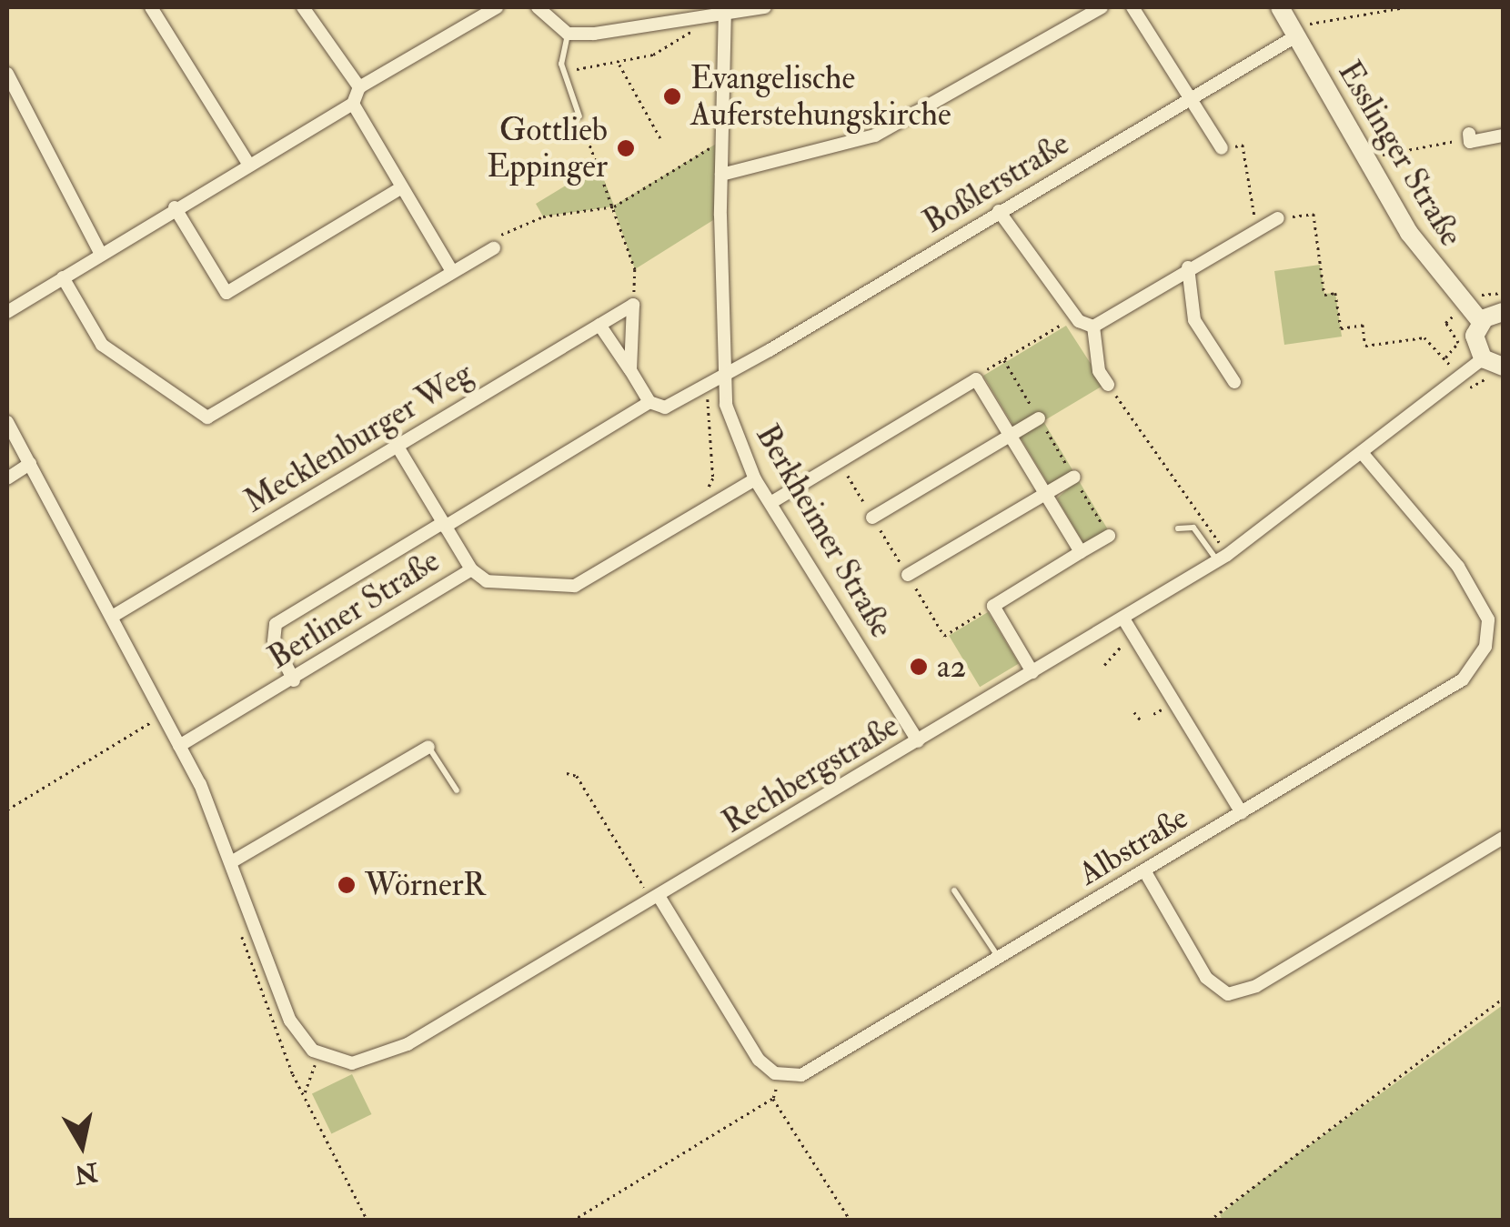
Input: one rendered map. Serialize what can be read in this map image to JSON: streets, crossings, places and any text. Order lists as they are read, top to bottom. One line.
{"streets":{"main road":["Esslinger Straße"],"street":["Boßlerstraße","Mecklenburger Weg","Berkheimer Straße","Berliner Straße","Rechbergstraße","Albstraße"]},"crossings":[["Esslinger Straße","Boßlerstraße"],["Boßlerstraße","Berkheimer Straße"],["Boßlerstraße","Berliner Straße"],["Berkheimer Straße","Berliner Straße"],["Berkheimer Straße","Rechbergstraße"],["Rechbergstraße","Albstraße"]],"places":["Evangelische Auferstehungskirche","Gottlieb Eppinger","a2","WörnerR"],"north":"bottom"}
